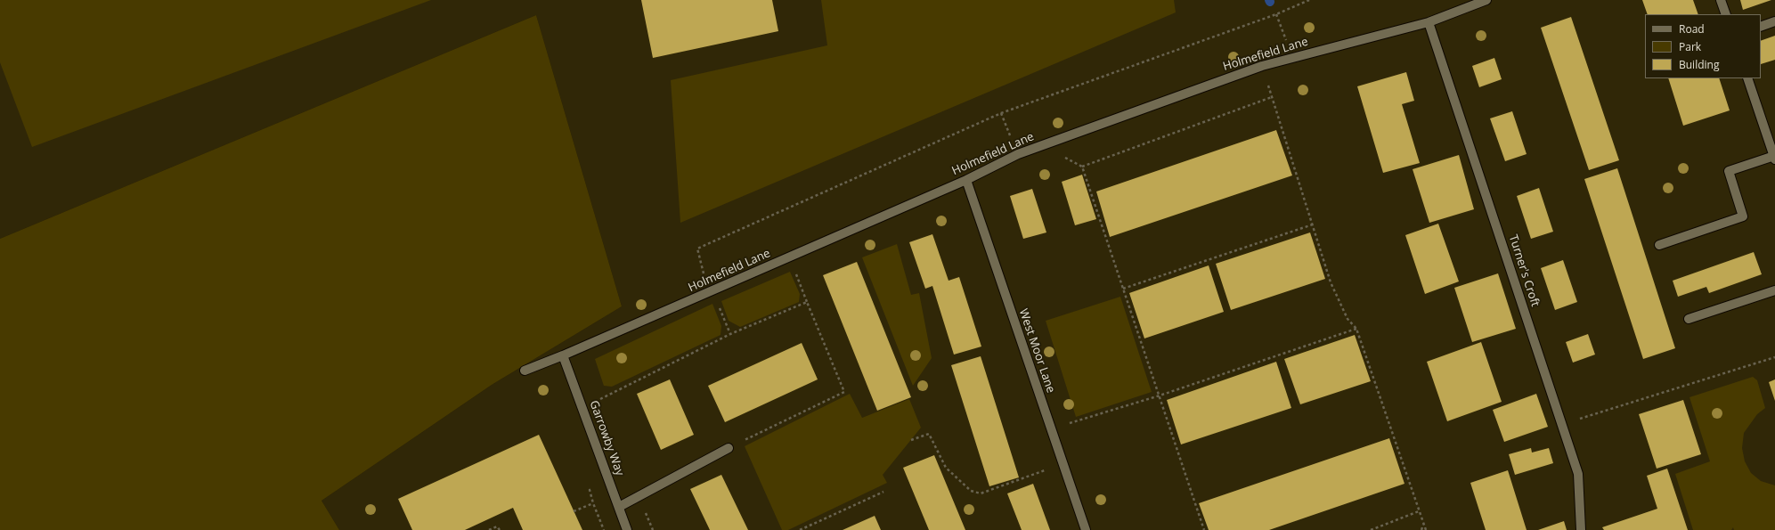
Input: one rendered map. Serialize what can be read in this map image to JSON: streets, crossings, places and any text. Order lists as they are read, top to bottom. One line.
{"streets":{"street":["Holmefield Lane","Turner's Croft","West Moor Lane","Garrowby Way"]},"crossings":[["Holmefield Lane","Turner's Croft"],["Holmefield Lane","West Moor Lane"],["Holmefield Lane","Garrowby Way"]],"legend":["Road","Park","Building"]}
